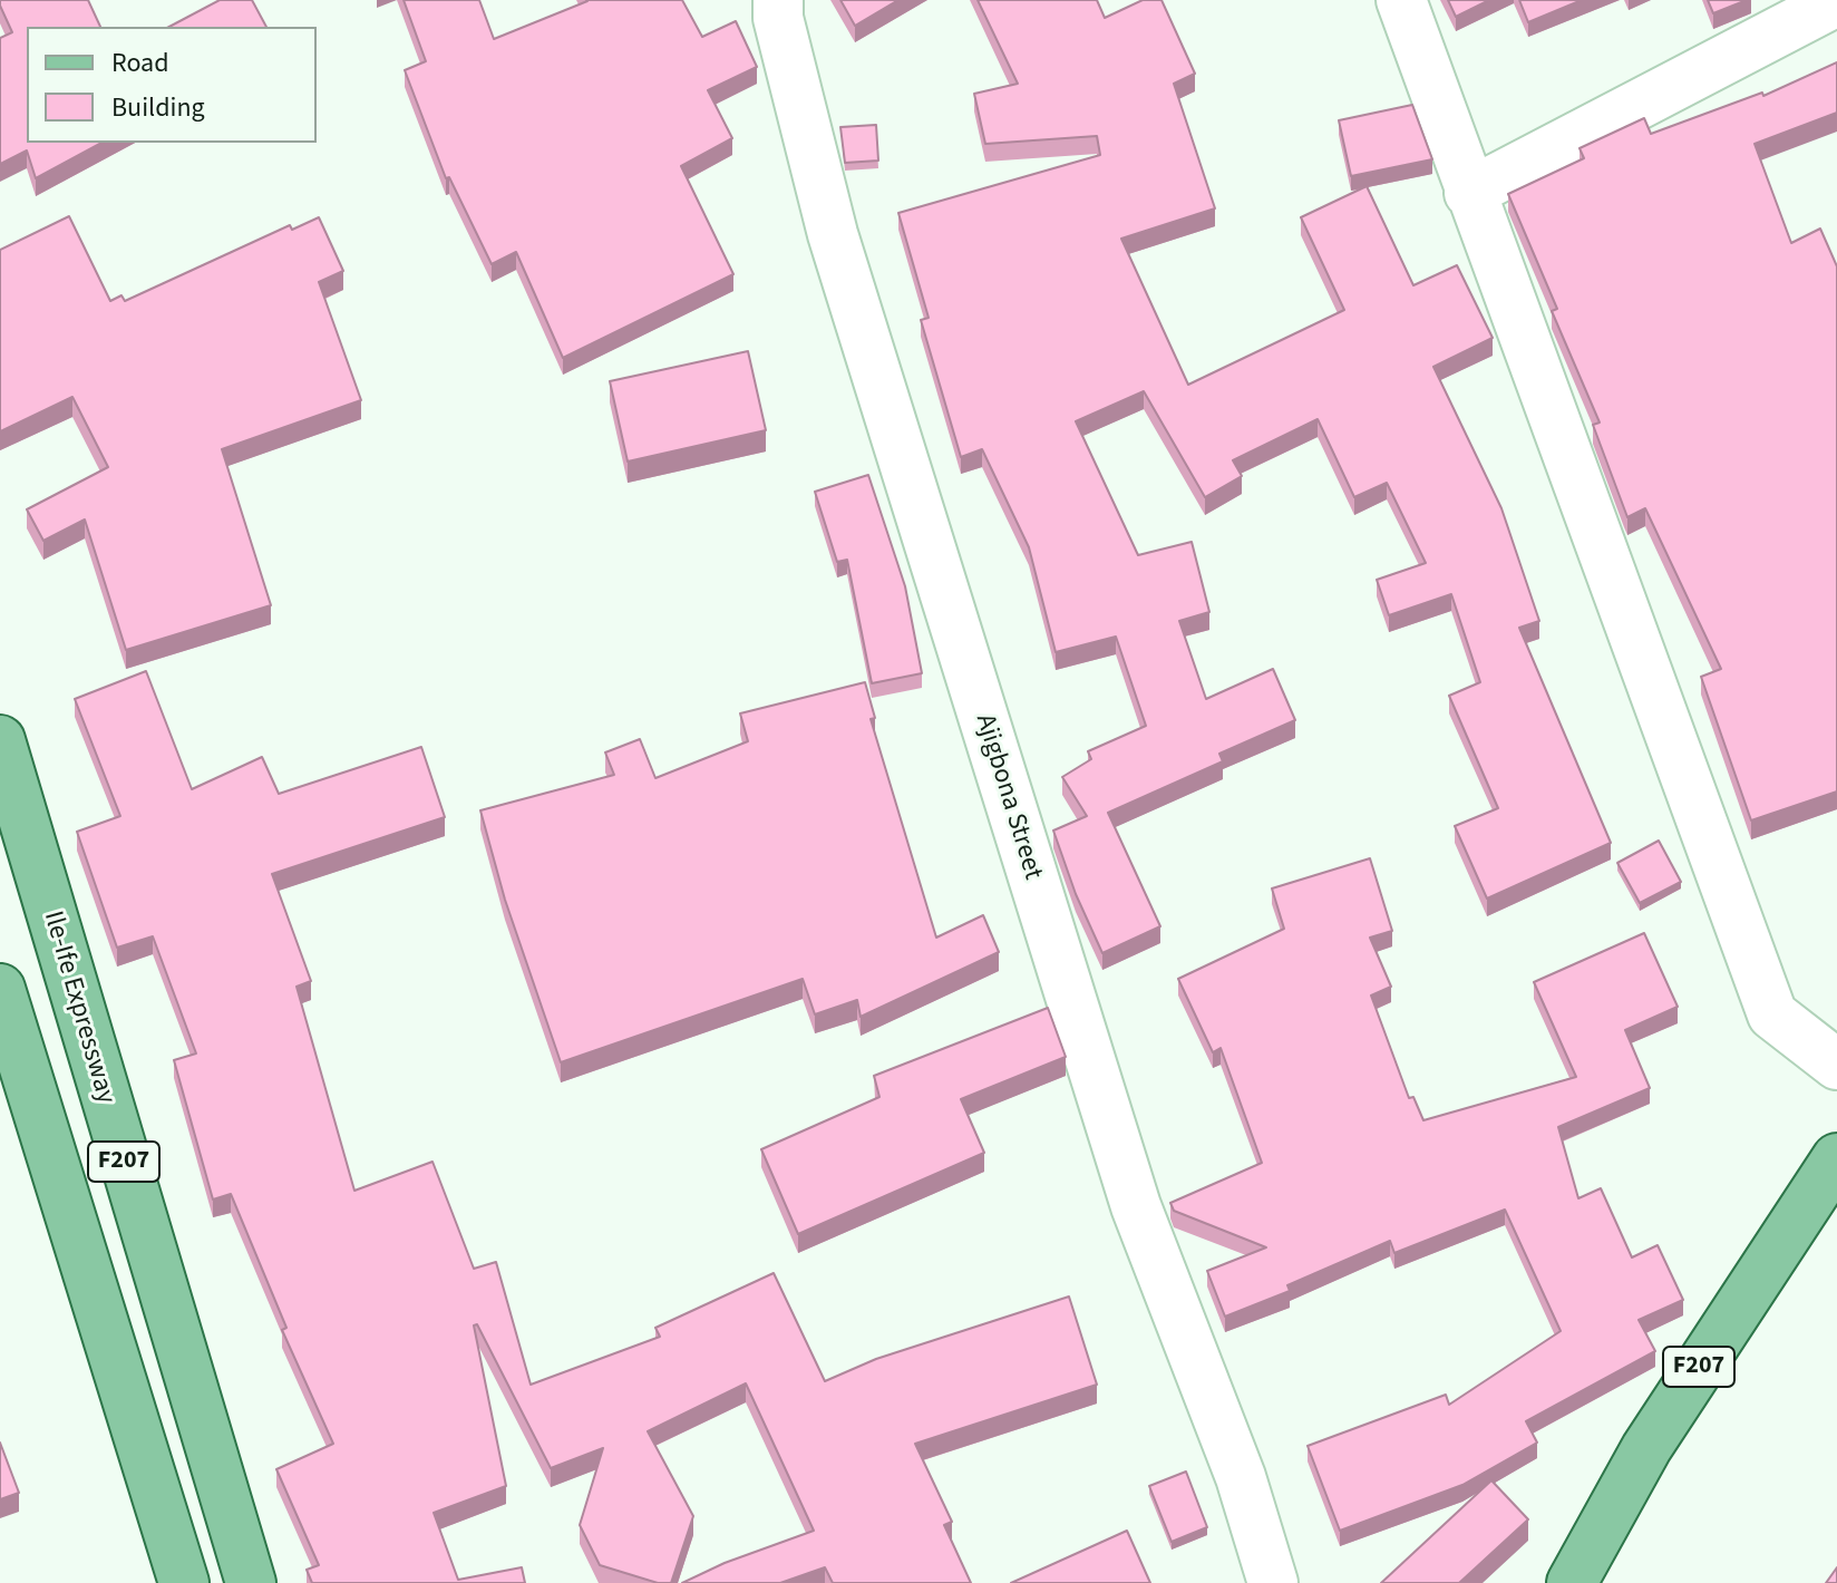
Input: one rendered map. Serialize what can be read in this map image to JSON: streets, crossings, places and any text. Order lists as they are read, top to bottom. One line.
{"streets":{"main road":["Ile-Ife Expressway","F207"],"street":["Ajigbona Street"]},"legend":["Road","Building"]}
